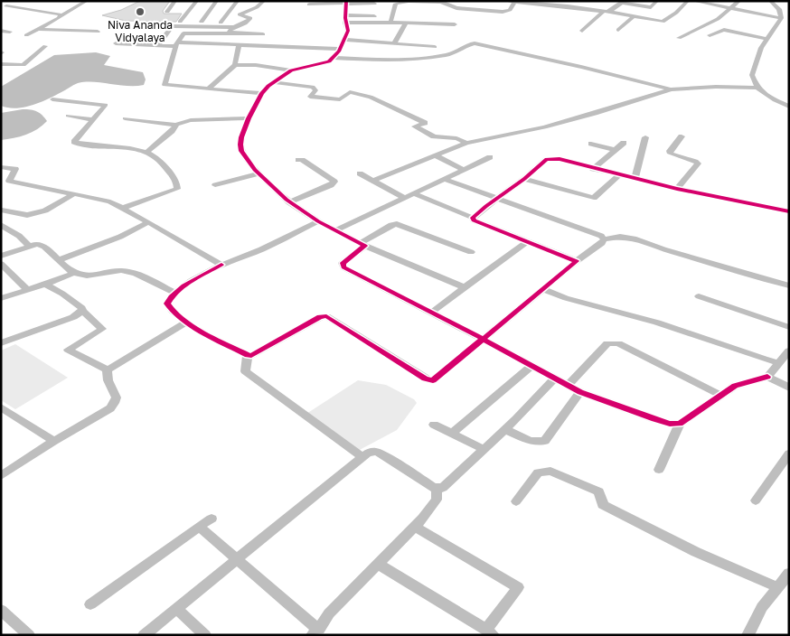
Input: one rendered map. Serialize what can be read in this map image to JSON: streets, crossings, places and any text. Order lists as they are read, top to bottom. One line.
{"places":["Niva Ananda Vidyalaya"]}
